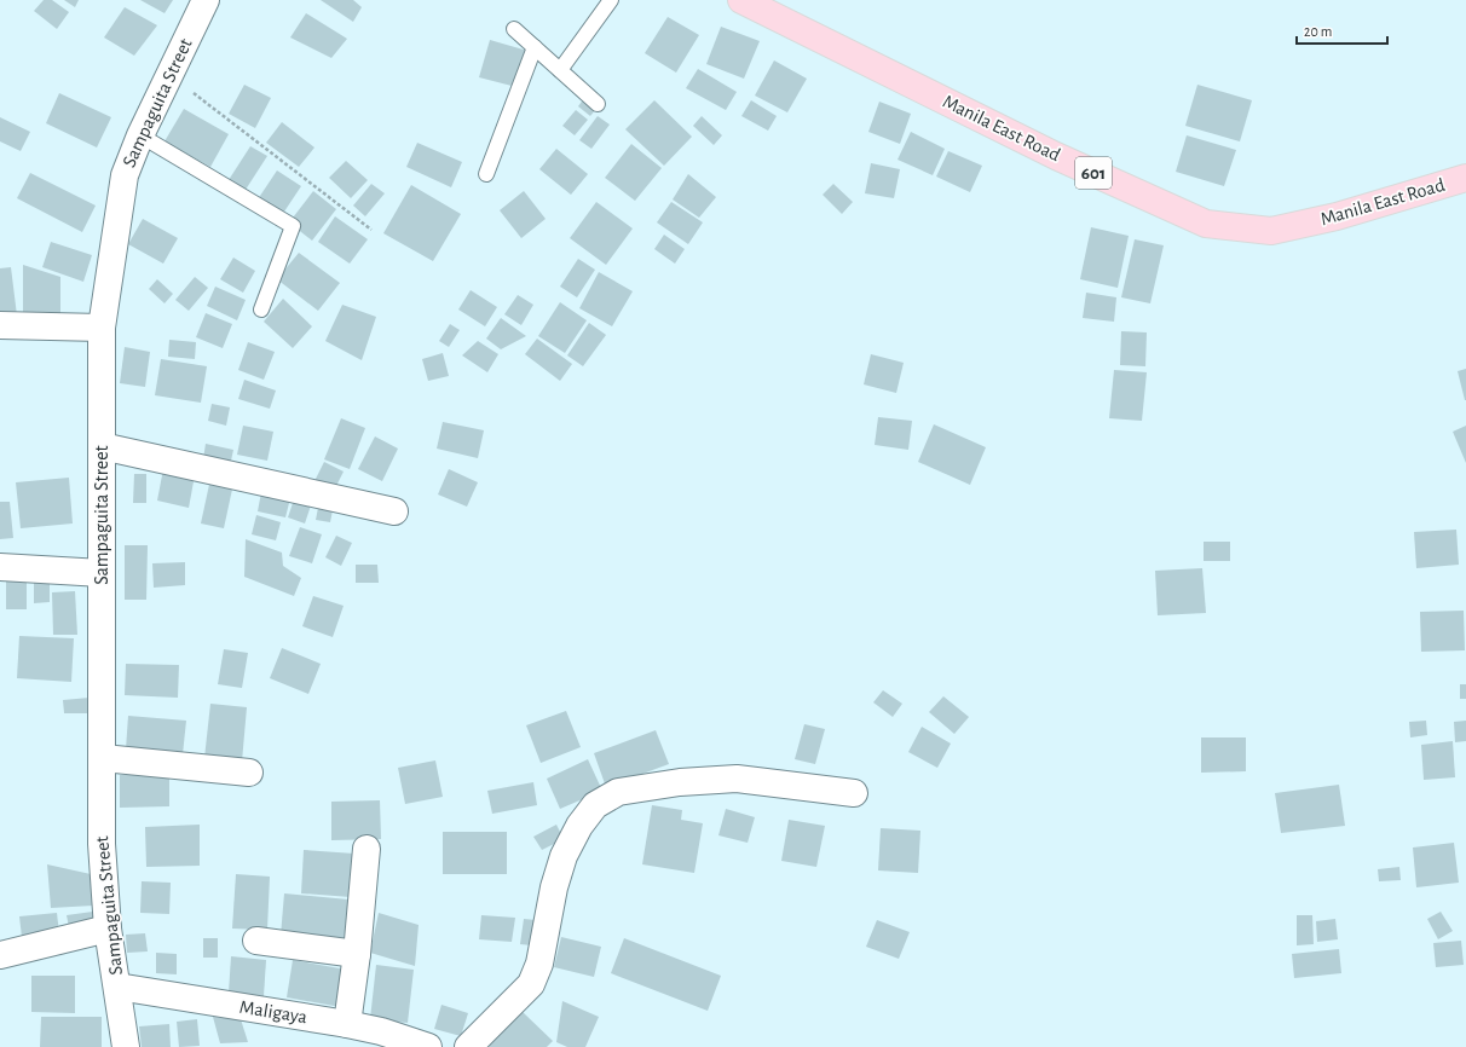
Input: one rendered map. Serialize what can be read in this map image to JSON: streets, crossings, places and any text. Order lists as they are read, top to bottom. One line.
{"streets":{"main road":["Manila East Road","601"],"street":["Sampaguita Street","Maligaya"]},"crossings":[["Sampaguita Street","Maligaya"]],"scale_bar":"20 m"}
